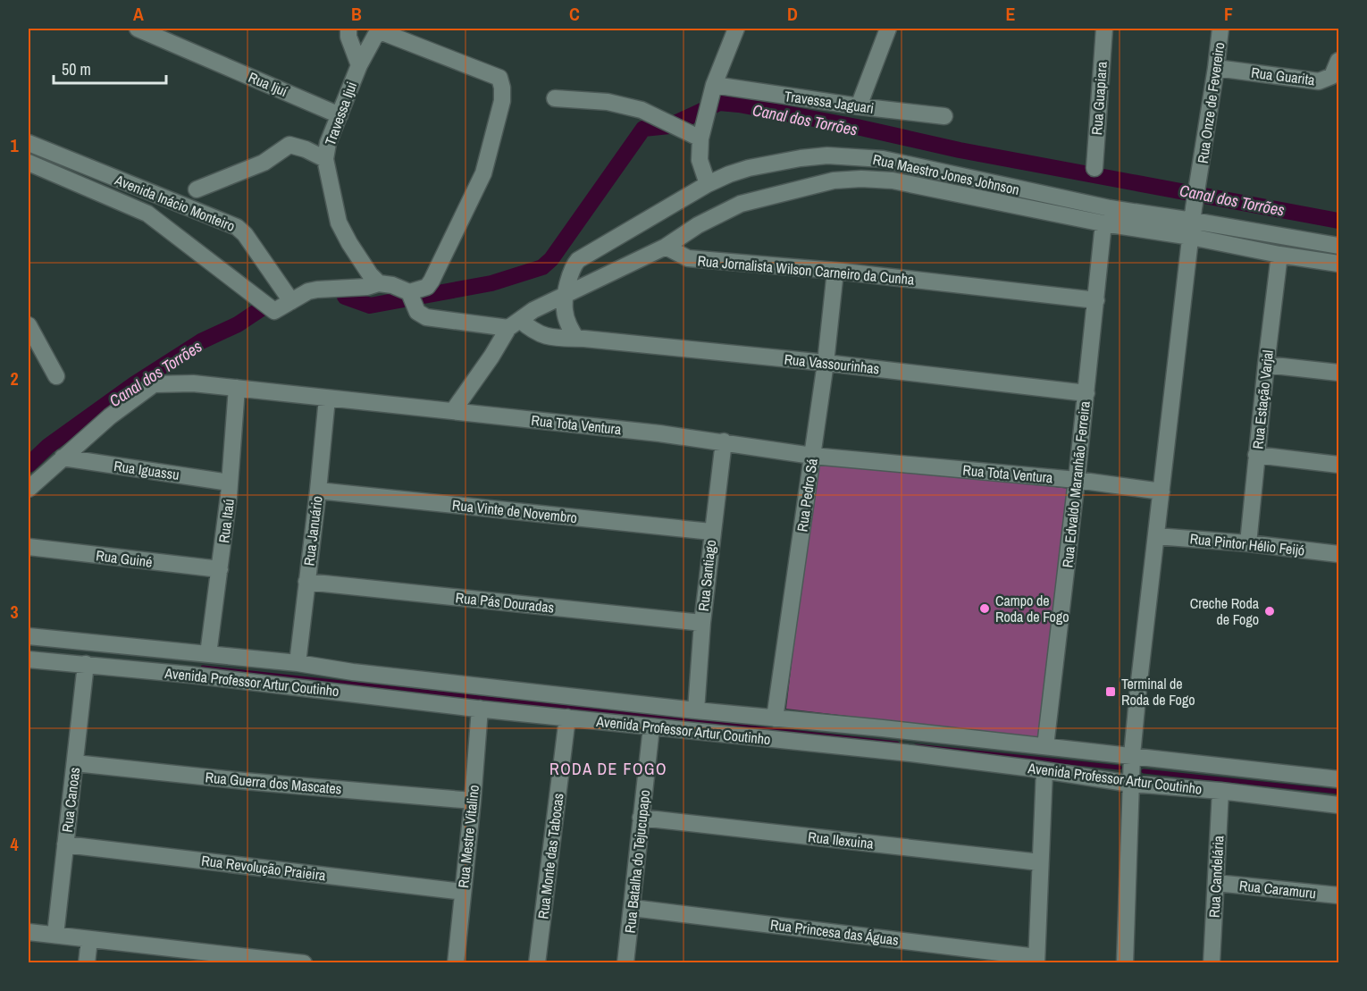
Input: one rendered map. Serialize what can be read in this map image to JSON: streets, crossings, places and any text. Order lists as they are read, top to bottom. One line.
{"streets":{"street":["Rua Guarita","Rua Ijuí","Rua Guapiara","Travessa Jaguari","Rua Onze de Fevereiro","Travessa Ijui","Rua Maestro Jones Johnson","Avenida Inácio Monteiro","Rua Jornalista Wilson Carneiro da Cunha","Rua Vassourinhas","Rua Estação Varjal","Rua Tota Ventura","Rua Iguassu","Rua Edvaldo Maranhão Ferreira","Rua Pedro Sá","Rua Vinte de Novembro","Rua Itaú","Rua Januário","Rua Pintor Hélio Feijó","Rua Guiné","Rua Santiago","Rua Pás Douradas","Avenida Professor Artur Coutinho","Rua Guerra dos Mascates","Rua Canoas","Rua Mestre Vitalino","Rua Ilexuina","Rua Monte das Tabocas","Rua Batalha do Tejucupapo","Rua Revolução Praieira","Rua Candelária","Rua Caramuru","Rua Princesa das Águas"]},"crossings":[["Rua Guarita","Rua Onze de Fevereiro"],["Rua Ijuí","Travessa Ijui"],["Rua Onze de Fevereiro","Rua Maestro Jones Johnson"],["Rua Onze de Fevereiro","Rua Tota Ventura"],["Rua Onze de Fevereiro","Rua Pintor Hélio Feijó"],["Rua Onze de Fevereiro","Avenida Professor Artur Coutinho"],["Rua Maestro Jones Johnson","Rua Jornalista Wilson Carneiro da Cunha"],["Rua Maestro Jones Johnson","Rua Estação Varjal"],["Rua Maestro Jones Johnson","Rua Edvaldo Maranhão Ferreira"],["Rua Jornalista Wilson Carneiro da Cunha","Rua Edvaldo Maranhão Ferreira"],["Rua Jornalista Wilson Carneiro da Cunha","Rua Pedro Sá"],["Rua Vassourinhas","Rua Edvaldo Maranhão Ferreira"],["Rua Vassourinhas","Rua Pedro Sá"],["Rua Estação Varjal","Rua Pintor Hélio Feijó"],["Rua Tota Ventura","Rua Iguassu"],["Rua Tota Ventura","Rua Edvaldo Maranhão Ferreira"],["Rua Tota Ventura","Rua Pedro Sá"],["Rua Tota Ventura","Rua Itaú"],["Rua Tota Ventura","Rua Januário"],["Rua Tota Ventura","Rua Santiago"],["Rua Iguassu","Rua Itaú"],["Rua Edvaldo Maranhão Ferreira","Avenida Professor Artur Coutinho"],["Rua Pedro Sá","Avenida Professor Artur Coutinho"],["Rua Vinte de Novembro","Rua Januário"],["Rua Vinte de Novembro","Rua Santiago"],["Rua Itaú","Rua Guiné"],["Rua Itaú","Avenida Professor Artur Coutinho"],["Rua Januário","Rua Pás Douradas"],["Rua Januário","Avenida Professor Artur Coutinho"],["Rua Santiago","Rua Pás Douradas"],["Rua Santiago","Avenida Professor Artur Coutinho"],["Avenida Professor Artur Coutinho","Rua Canoas"],["Avenida Professor Artur Coutinho","Rua Mestre Vitalino"],["Avenida Professor Artur Coutinho","Rua Monte das Tabocas"],["Avenida Professor Artur Coutinho","Rua Batalha do Tejucupapo"],["Avenida Professor Artur Coutinho","Rua Candelária"],["Rua Guerra dos Mascates","Rua Canoas"],["Rua Guerra dos Mascates","Rua Mestre Vitalino"],["Rua Canoas","Rua Revolução Praieira"],["Rua Mestre Vitalino","Rua Revolução Praieira"],["Rua Ilexuina","Rua Batalha do Tejucupapo"],["Rua Batalha do Tejucupapo","Rua Princesa das Águas"],["Rua Candelária","Rua Caramuru"]],"districts":["RODA DE FOGO"],"water":["Canal dos Torrões"],"places":{"other":["Campo de Roda de Fogo","Creche Roda de Fogo"],"transit":["Terminal de Roda de Fogo"]},"scale_bar":"50 m","grid":{"columns":["A","B","C","D","E","F"],"rows":["1","2","3","4"]}}
